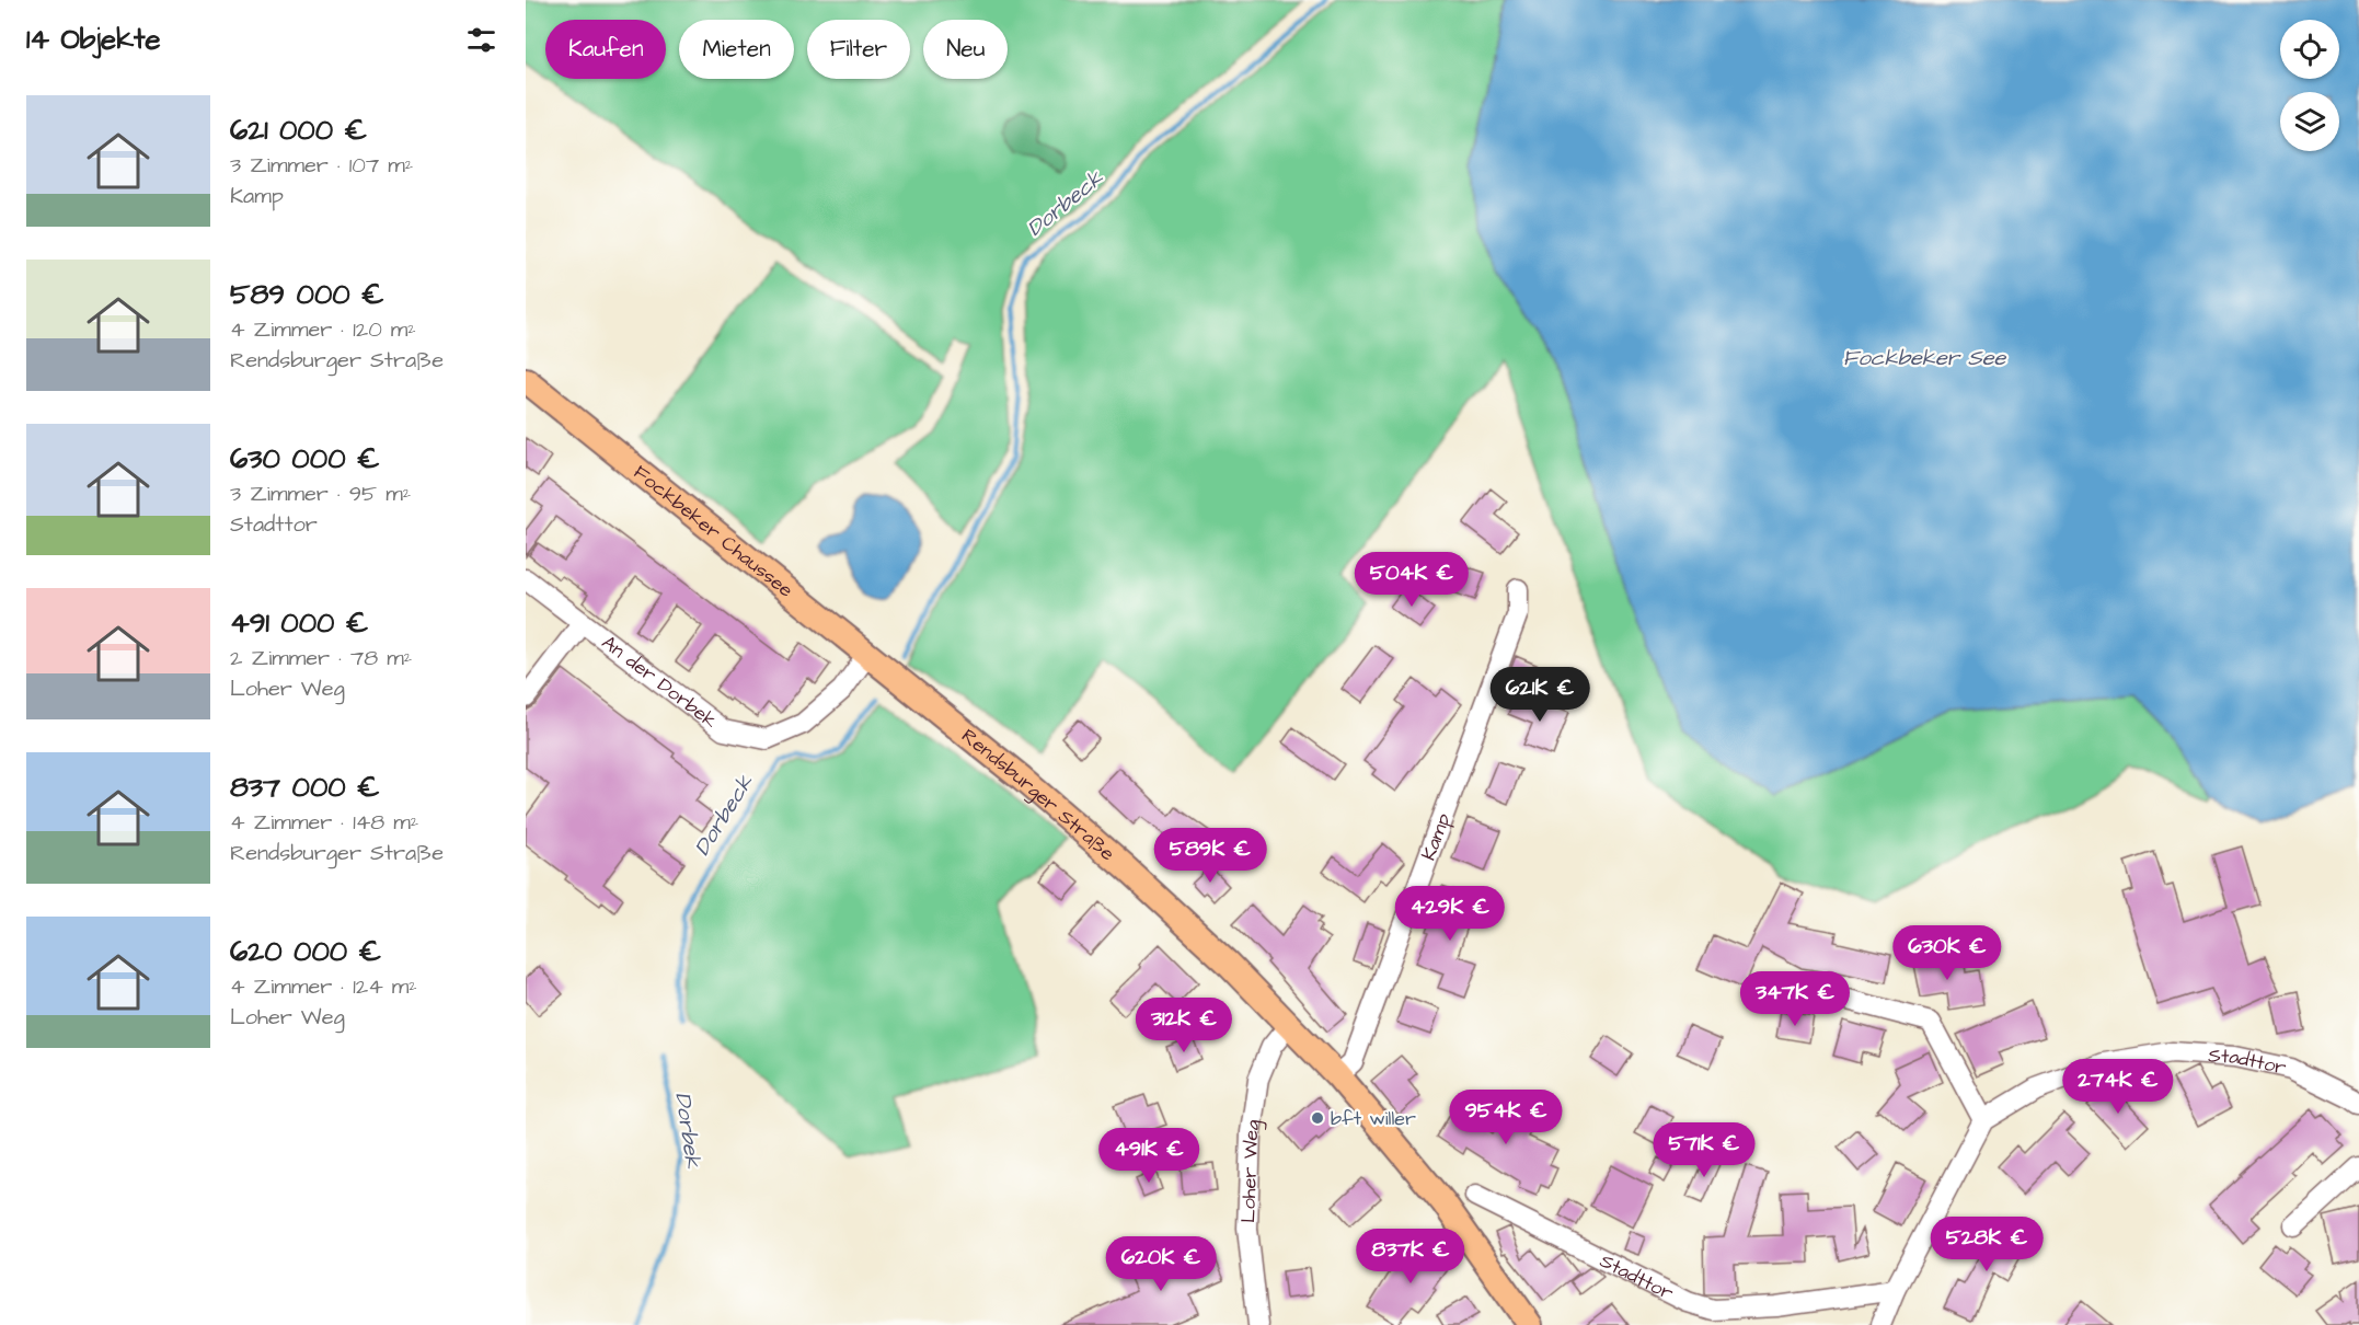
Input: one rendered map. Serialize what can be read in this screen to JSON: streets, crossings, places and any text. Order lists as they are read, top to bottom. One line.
{"streets":{"main road":["Fockbeker Chaussee","Rendsburger Straße"],"street":["An der Dorbek","Kamp","Stadttor","Loher Weg"]},"crossings":[["Fockbeker Chaussee","An der Dorbek"],["Fockbeker Chaussee","Rendsburger Straße"],["Rendsburger Straße","Kamp"],["Rendsburger Straße","Loher Weg"]],"water":["Dorbeck","Fockbeker See","Dorbek"],"places":["bft willer"],"page":{"heading":"14 Objekte","chip":["Kaufen","Mieten","Filter","Neu"],"list":[{"name":"621 000 €","note":"3 Zimmer · 107 m² · Kamp"},{"name":"589 000 €","note":"4 Zimmer · 120 m² · Rendsburger Straße"},{"name":"630 000 €","note":"3 Zimmer · 95 m² · Stadttor"},{"name":"491 000 €","note":"2 Zimmer · 78 m² · Loher Weg"},{"name":"837 000 €","note":"4 Zimmer · 148 m² · Rendsburger Straße"},{"name":"620 000 €","note":"4 Zimmer · 124 m² · Loher Weg"}],"price":["504K €","621K €","589K €","429K €","630K €","347K €","312K €","274K €","954K €","571K €","491K €","528K €","837K €","620K €"]}}
